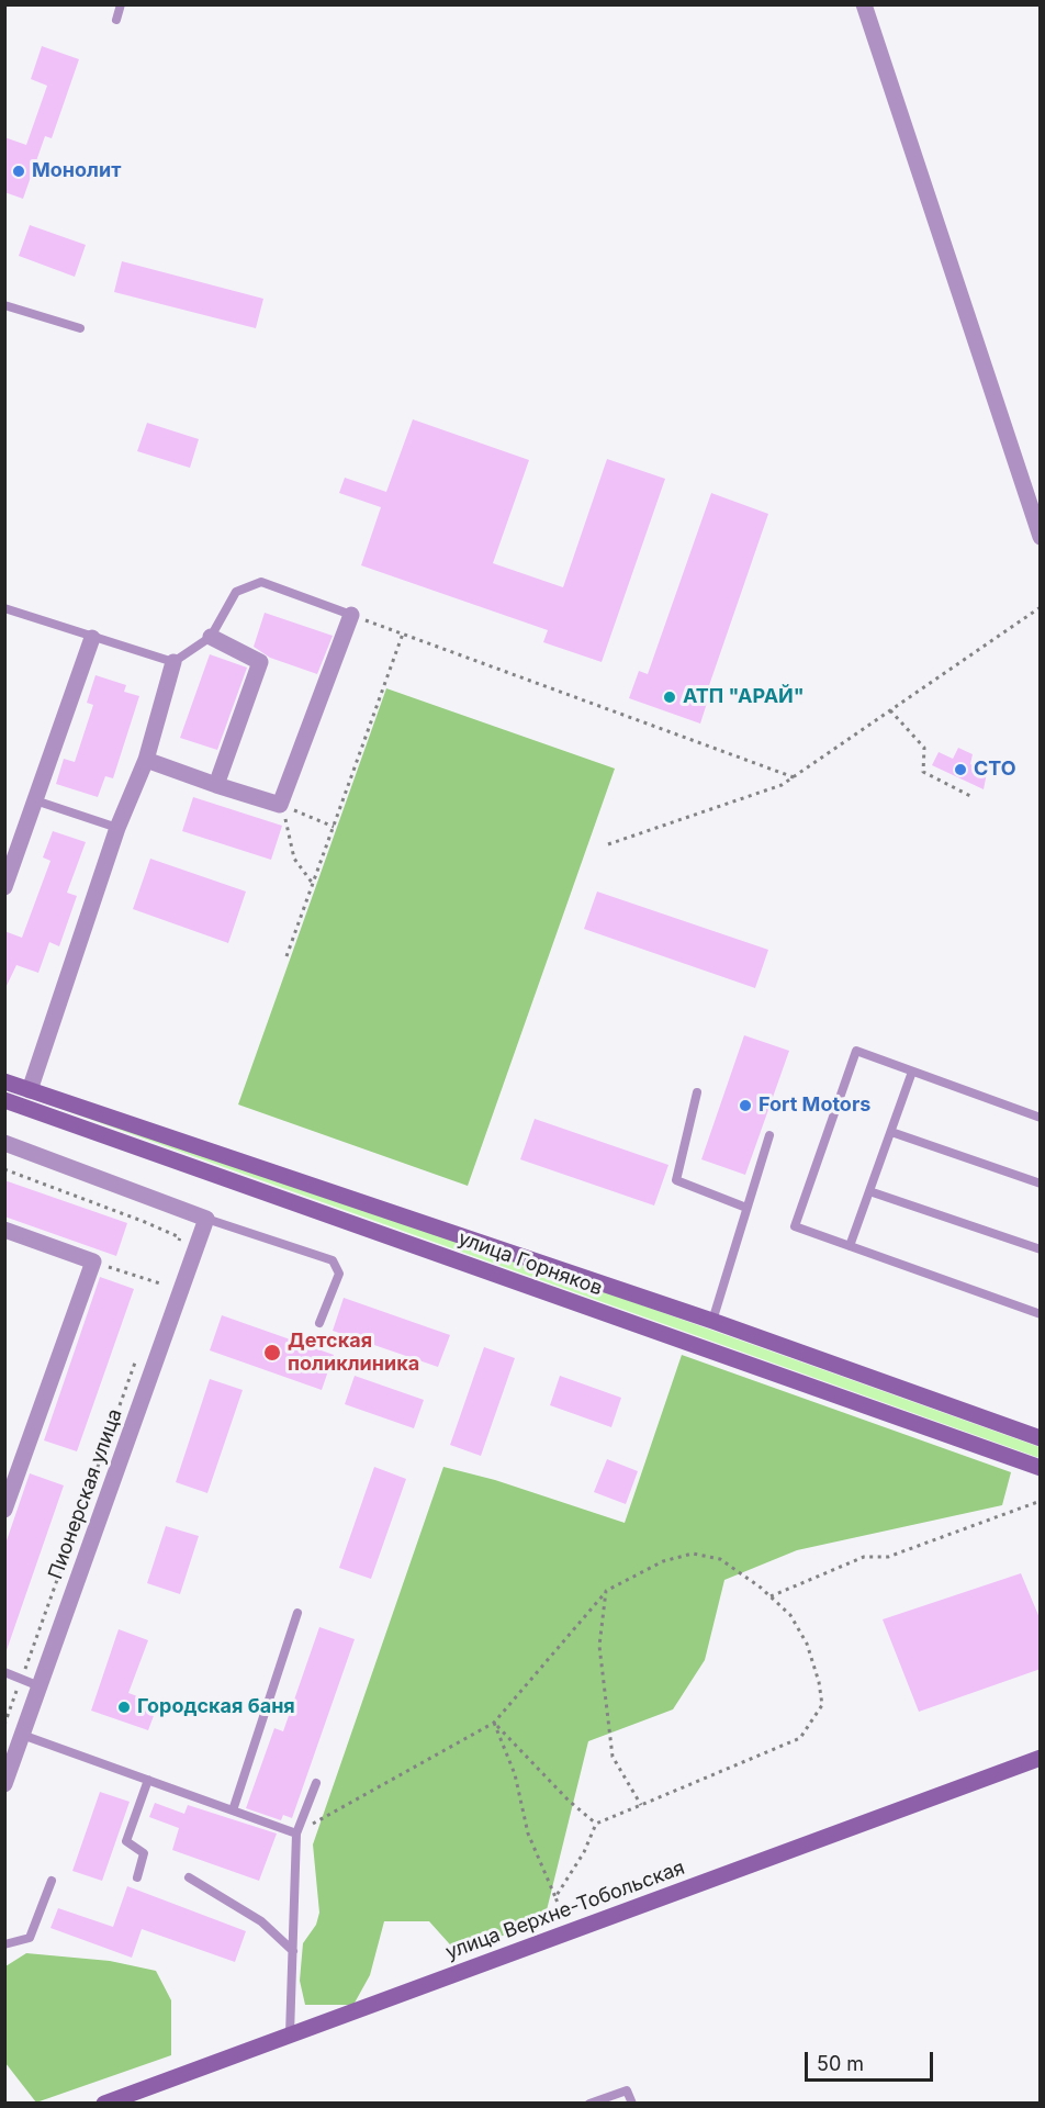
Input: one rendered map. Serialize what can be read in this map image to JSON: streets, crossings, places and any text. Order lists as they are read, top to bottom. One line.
{"streets":{"street":["улица Горняков","Пионерская улица","улица Верхне-Тобольская"]},"places":["Монолит","АТП \"АРАЙ\"","СТО","Fort Motors","Детская поликлиника","Городская баня"],"scale_bar":"50 m"}
